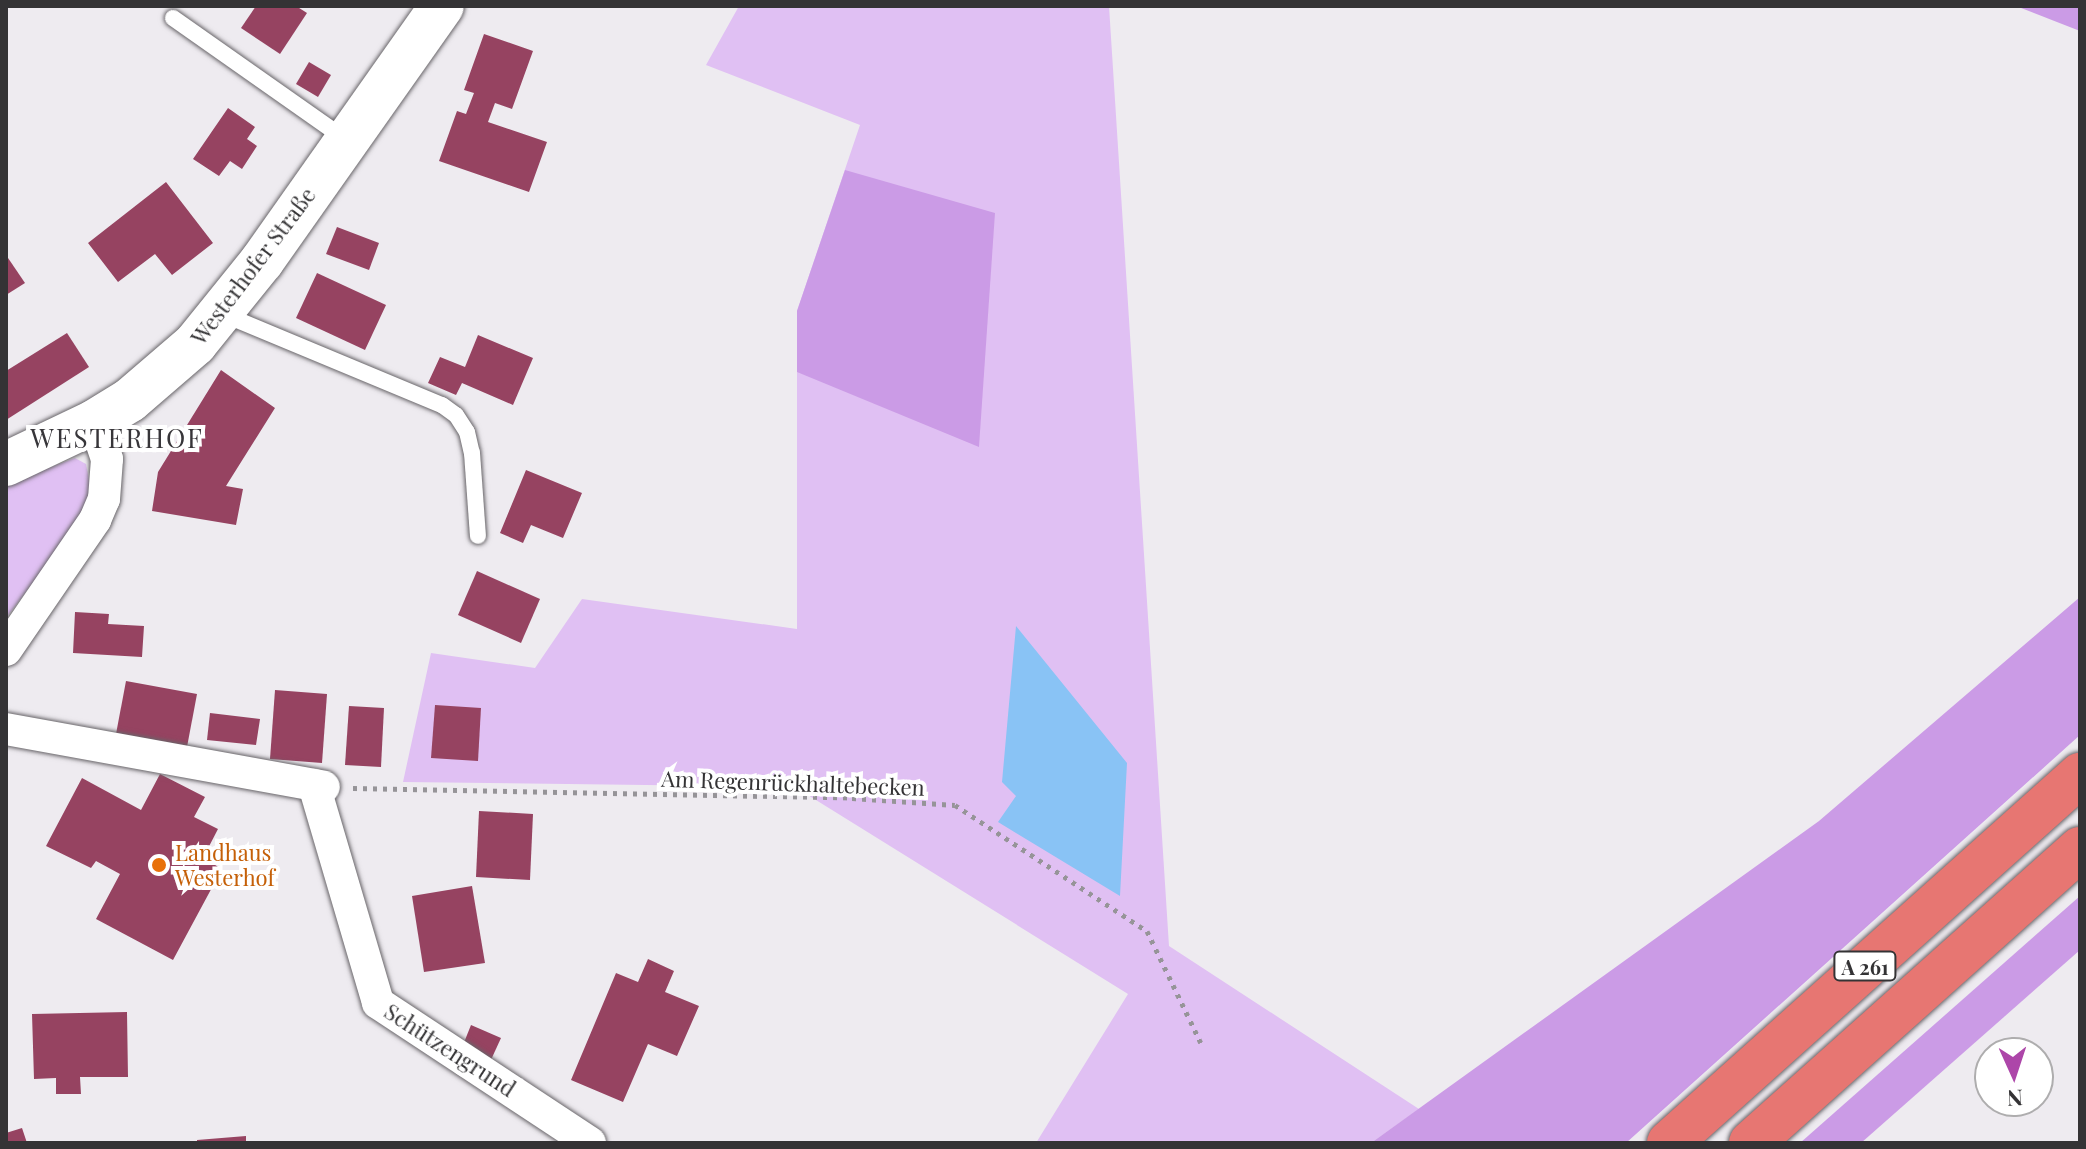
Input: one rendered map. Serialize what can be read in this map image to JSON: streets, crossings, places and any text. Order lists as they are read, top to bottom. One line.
{"streets":{"highway":["A 261"],"main road":["Westerhofer Straße"],"street":["Schützengrund"],"path":["Am Regenrückhaltebecken"]},"crossings":[["Am Regenrückhaltebecken","Schützengrund"]],"districts":["WESTERHOF"],"places":["Landhaus Westerhof"],"north":"bottom"}
